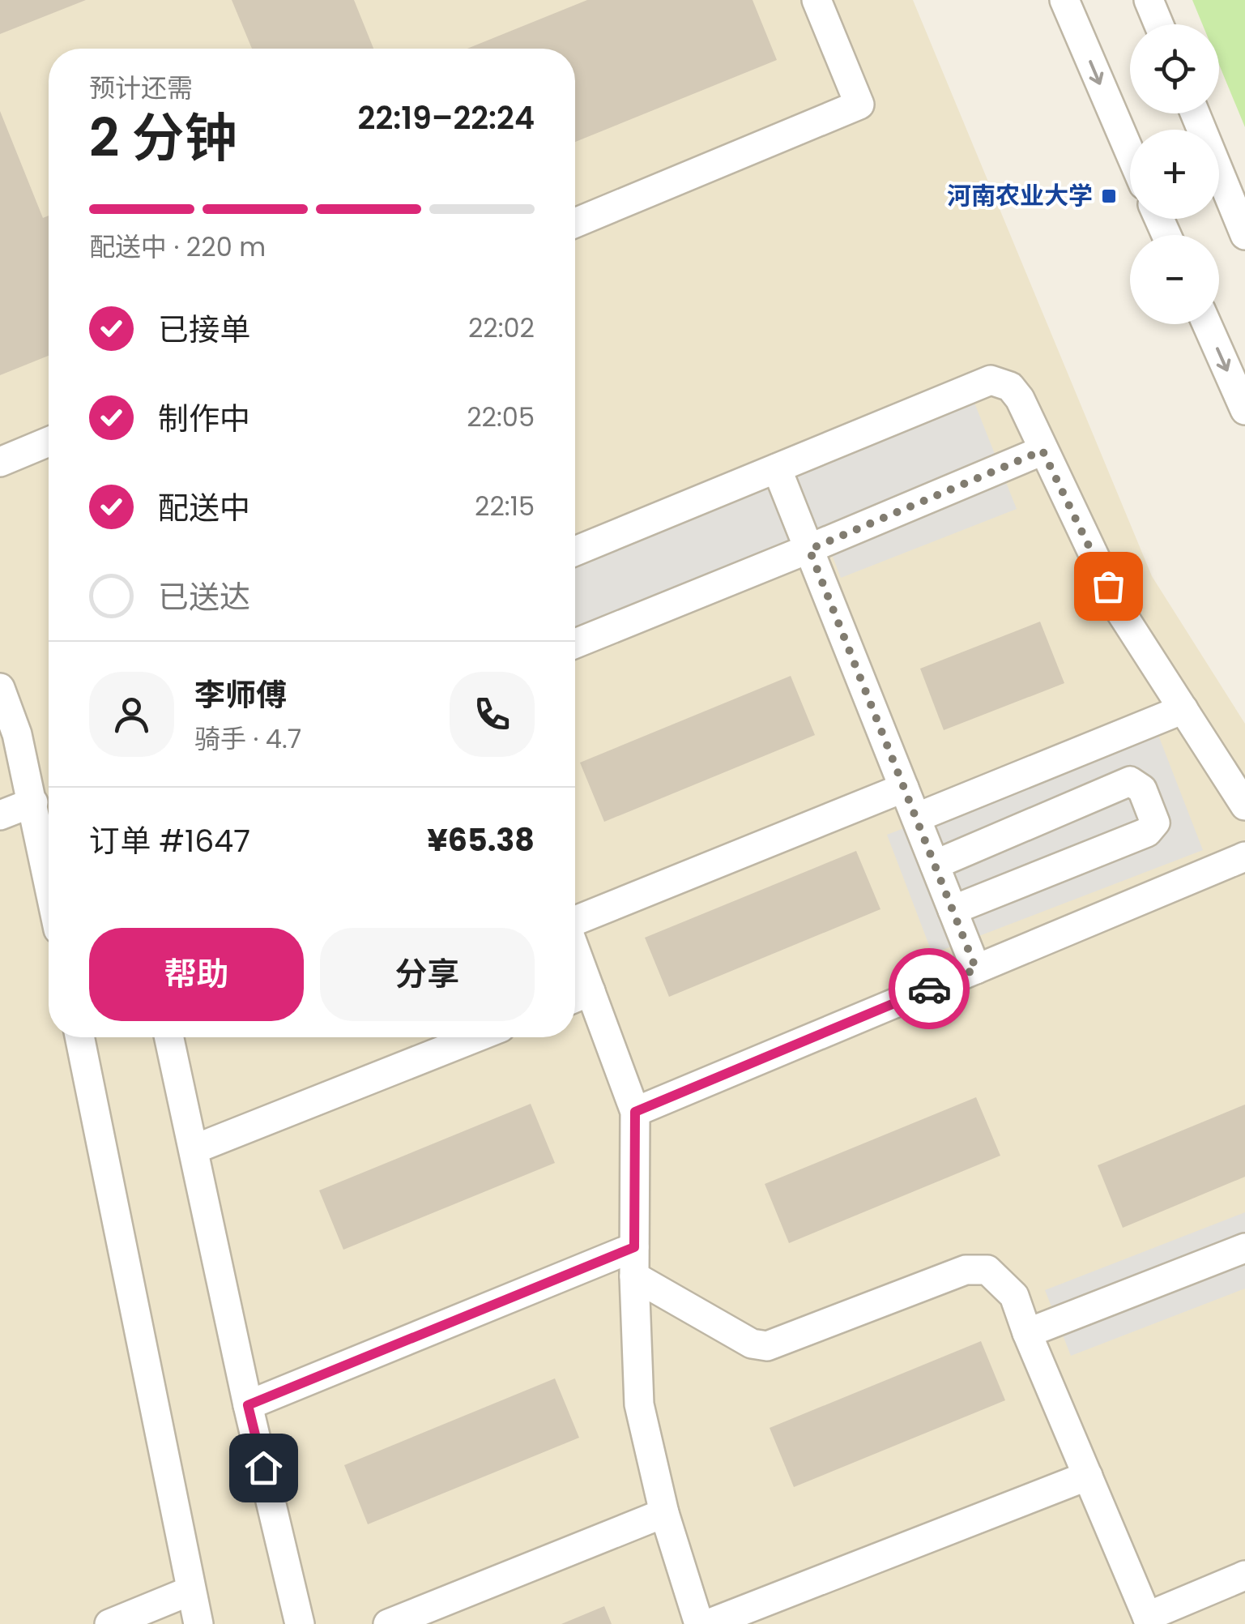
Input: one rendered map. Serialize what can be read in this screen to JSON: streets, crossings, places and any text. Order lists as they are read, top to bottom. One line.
{"places":{"transit":["河南农业大学"]},"page":{"map_buttons":["+","−"],"heading":["2 分钟","预计还需","22:19–22:24"],"panel":["李师傅","骑手 · 4.7","订单 #1647","¥65.38"],"bar":"配送中 · 220 m","list":[["已接单","22:02"],["制作中","22:05"],["配送中","22:15"],"已送达"],"buttons":["帮助","分享"]}}
